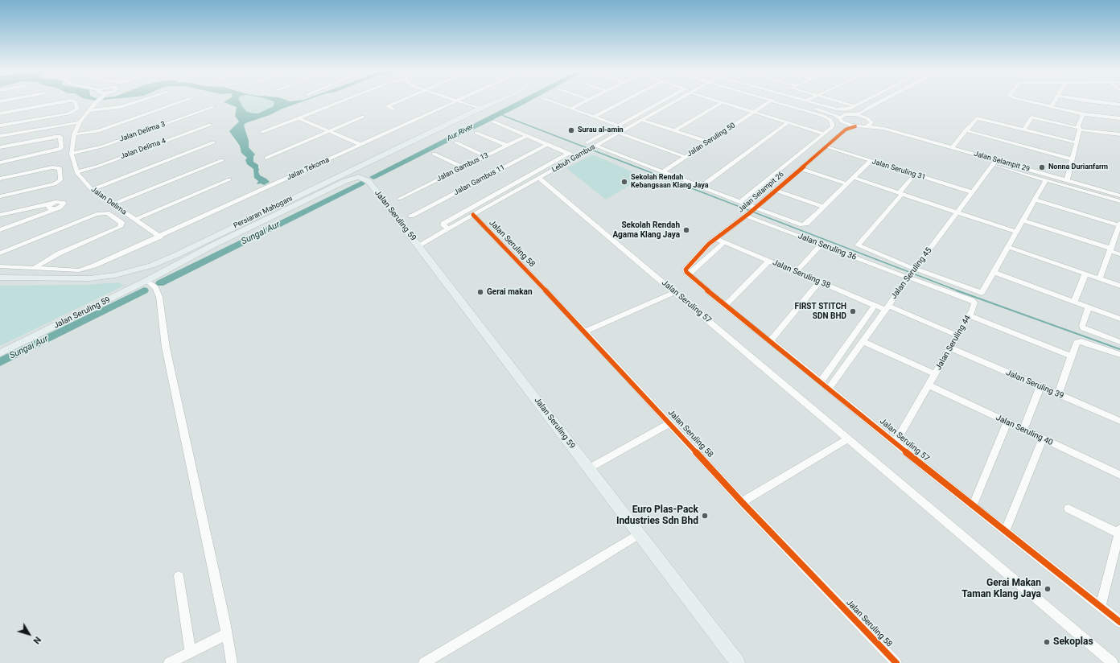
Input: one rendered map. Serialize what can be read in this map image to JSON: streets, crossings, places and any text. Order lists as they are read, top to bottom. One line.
{"streets":{"main road":["Persiaran Mahogani","Jalan Seruling 59"],"street":["Jalan Delima 3","Jalan Seruling 50","Jalan Delima 4","Lebuh Gambus","Jalan Selampit 29","Jalan Gambus 13","Jalan Tekoma","Jalan Seruling 31","Jalan Gambus 11","Jalan Selampit 26","Jalan Delima","Jalan Seruling 58","Jalan Seruling 36","Jalan Seruling 45","Jalan Seruling 38","Jalan Seruling 57","Jalan Seruling 44","Jalan Seruling 39","Jalan Seruling 40"]},"crossings":[["Jalan Delima 3","Jalan Delima"],["Jalan Delima 4","Jalan Delima"],["Lebuh Gambus","Jalan Seruling 59"],["Lebuh Gambus","Jalan Seruling 58"],["Lebuh Gambus","Jalan Seruling 57"],["Jalan Selampit 29","Jalan Selampit 26"],["Jalan Selampit 29","Jalan Seruling 45"],["Jalan Tekoma","Jalan Delima"],["Jalan Seruling 31","Jalan Selampit 26"],["Jalan Seruling 31","Jalan Seruling 45"],["Jalan Selampit 26","Jalan Seruling 36"],["Jalan Selampit 26","Jalan Seruling 38"],["Jalan Selampit 26","Jalan Seruling 57"],["Jalan Seruling 36","Jalan Seruling 45"],["Jalan Seruling 36","Jalan Seruling 44"],["Jalan Seruling 45","Jalan Seruling 38"],["Jalan Seruling 45","Jalan Seruling 57"],["Jalan Seruling 45","Jalan Seruling 44"],["Jalan Seruling 38","Jalan Seruling 44"],["Jalan Seruling 57","Jalan Seruling 44"],["Jalan Seruling 44","Jalan Seruling 39"],["Jalan Seruling 44","Jalan Seruling 40"]],"water":["Aur River","Sungai Aur"],"places":["Surau al-amin","Nonna Durianfarm","Sekolah Rendah Kebangsaan Klang Jaya","Sekolah Rendah Agama Klang Jaya","Gerai makan","FIRST STITCH SDN BHD","Euro Plas-Pack Industries Sdn Bhd","Gerai Makan Taman Klang Jaya","Sekoplas"],"north":"bottom right"}
